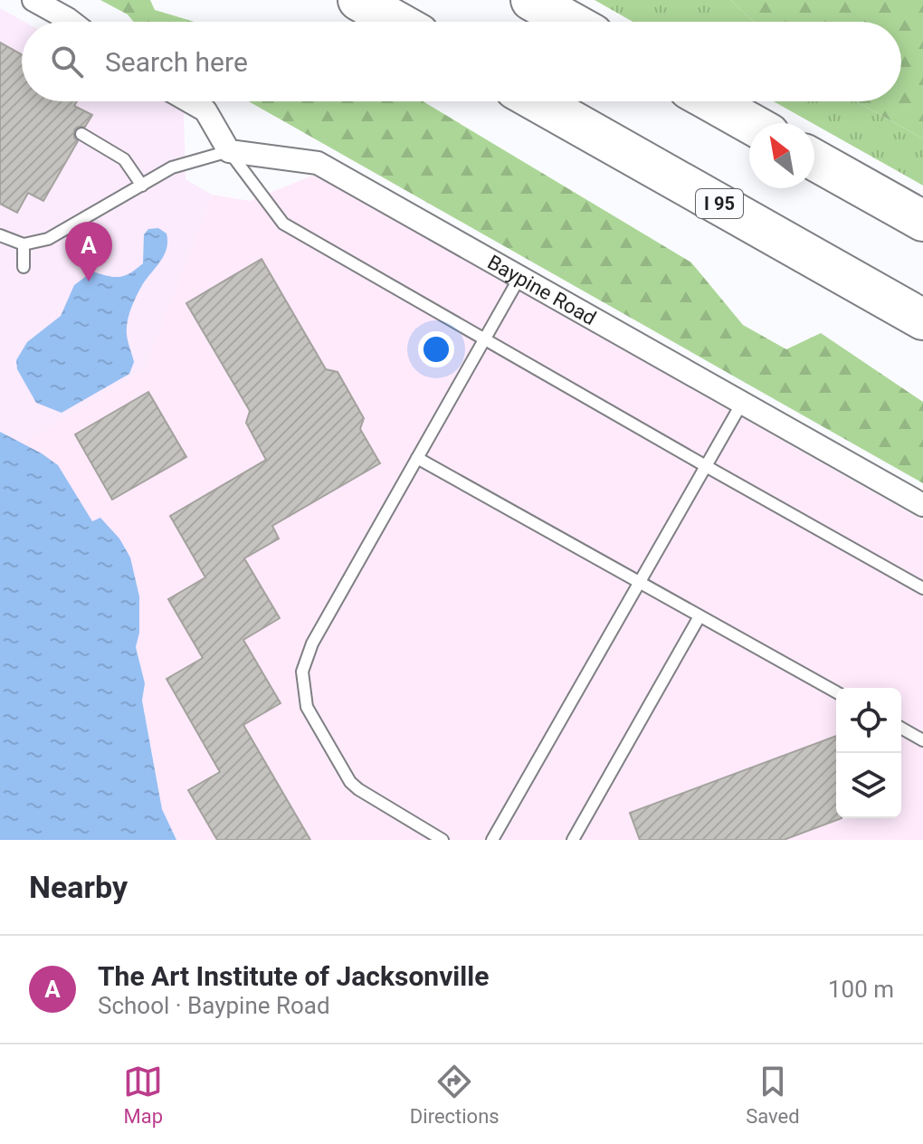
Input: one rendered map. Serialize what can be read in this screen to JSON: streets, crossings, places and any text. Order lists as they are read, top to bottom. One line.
{"streets":{"highway":["I 95"],"street":["Baypine Road"]},"north":"top left","page":{"search":"Search here","pins":"A","heading":"Nearby","list":[{"mark":"A","name":"The Art Institute of Jacksonville","note":"School · Baypine Road","value":"100 m"}],"nav":["Map","Directions","Saved"]}}
